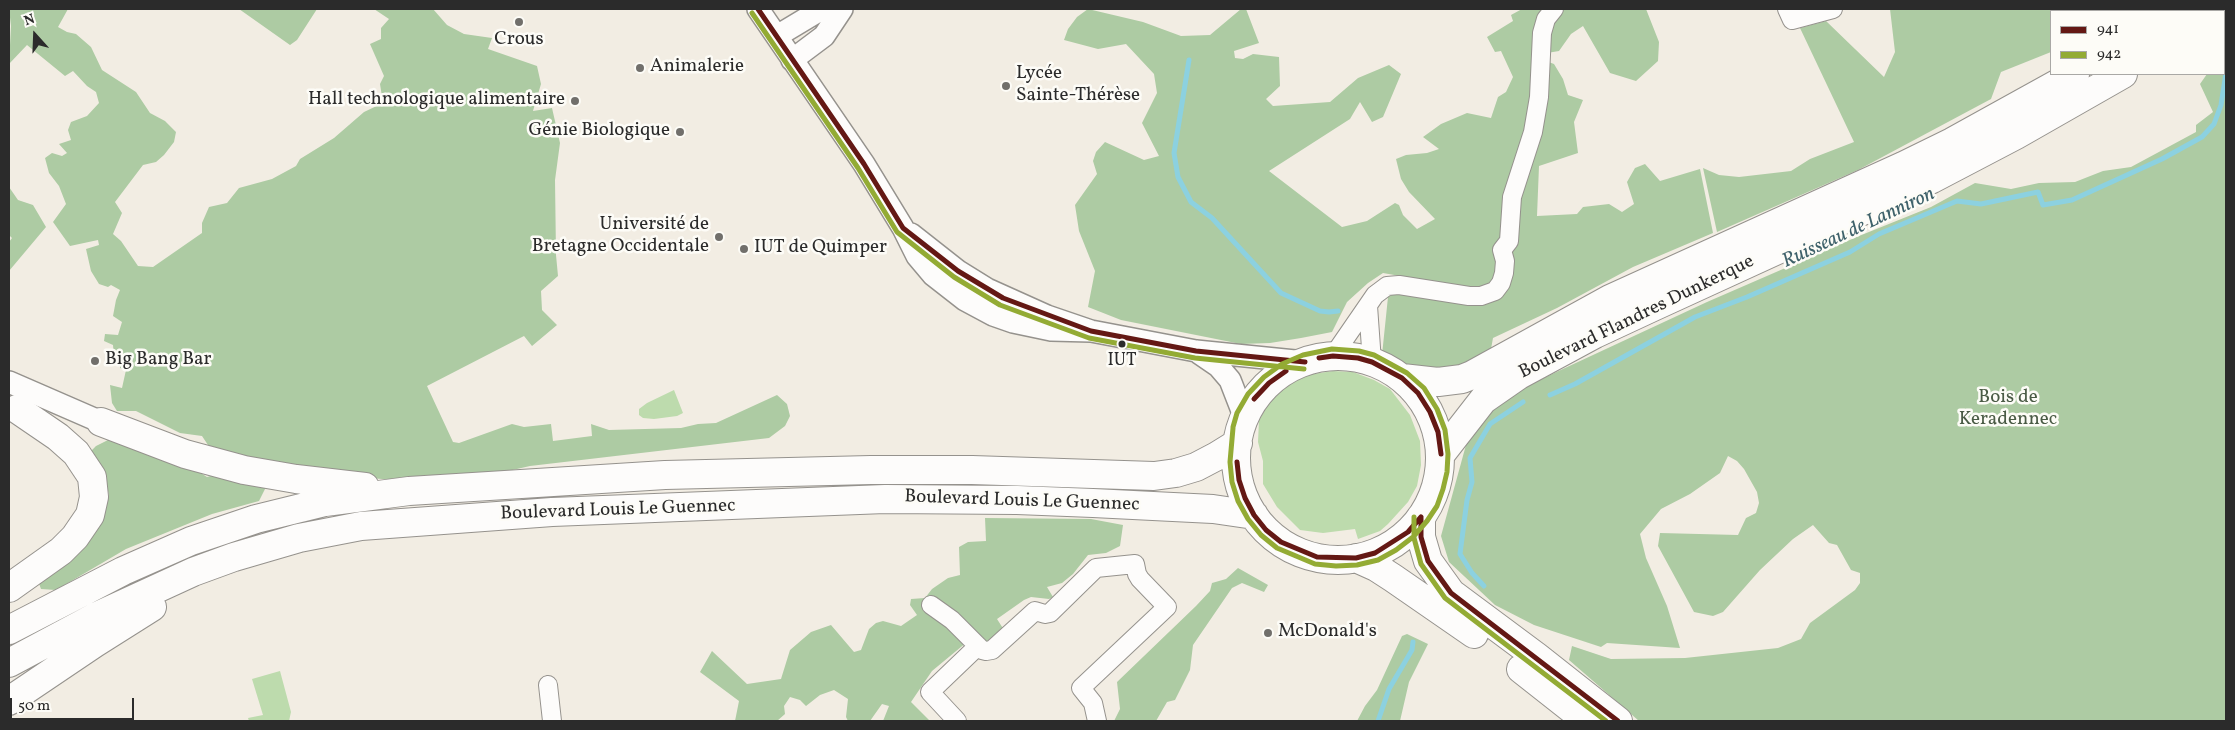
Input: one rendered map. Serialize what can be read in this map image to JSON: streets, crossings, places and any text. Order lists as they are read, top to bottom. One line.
{"streets":{"main road":["Boulevard Flandres Dunkerque","Boulevard Louis Le Guennec"]},"water":["Ruisseau de Lanniron"],"parks":["Bois de Keradennec"],"places":["Crous","Animalerie","Lycée Sainte-Thérèse","Hall technologique alimentaire","Génie Biologique","Université de Bretagne Occidentale","IUT de Quimper","IUT","Big Bang Bar","McDonald's"],"lines":["transit line 941","transit line 942"],"legend":["941","942"],"scale_bar":"50 m","north":"top"}
